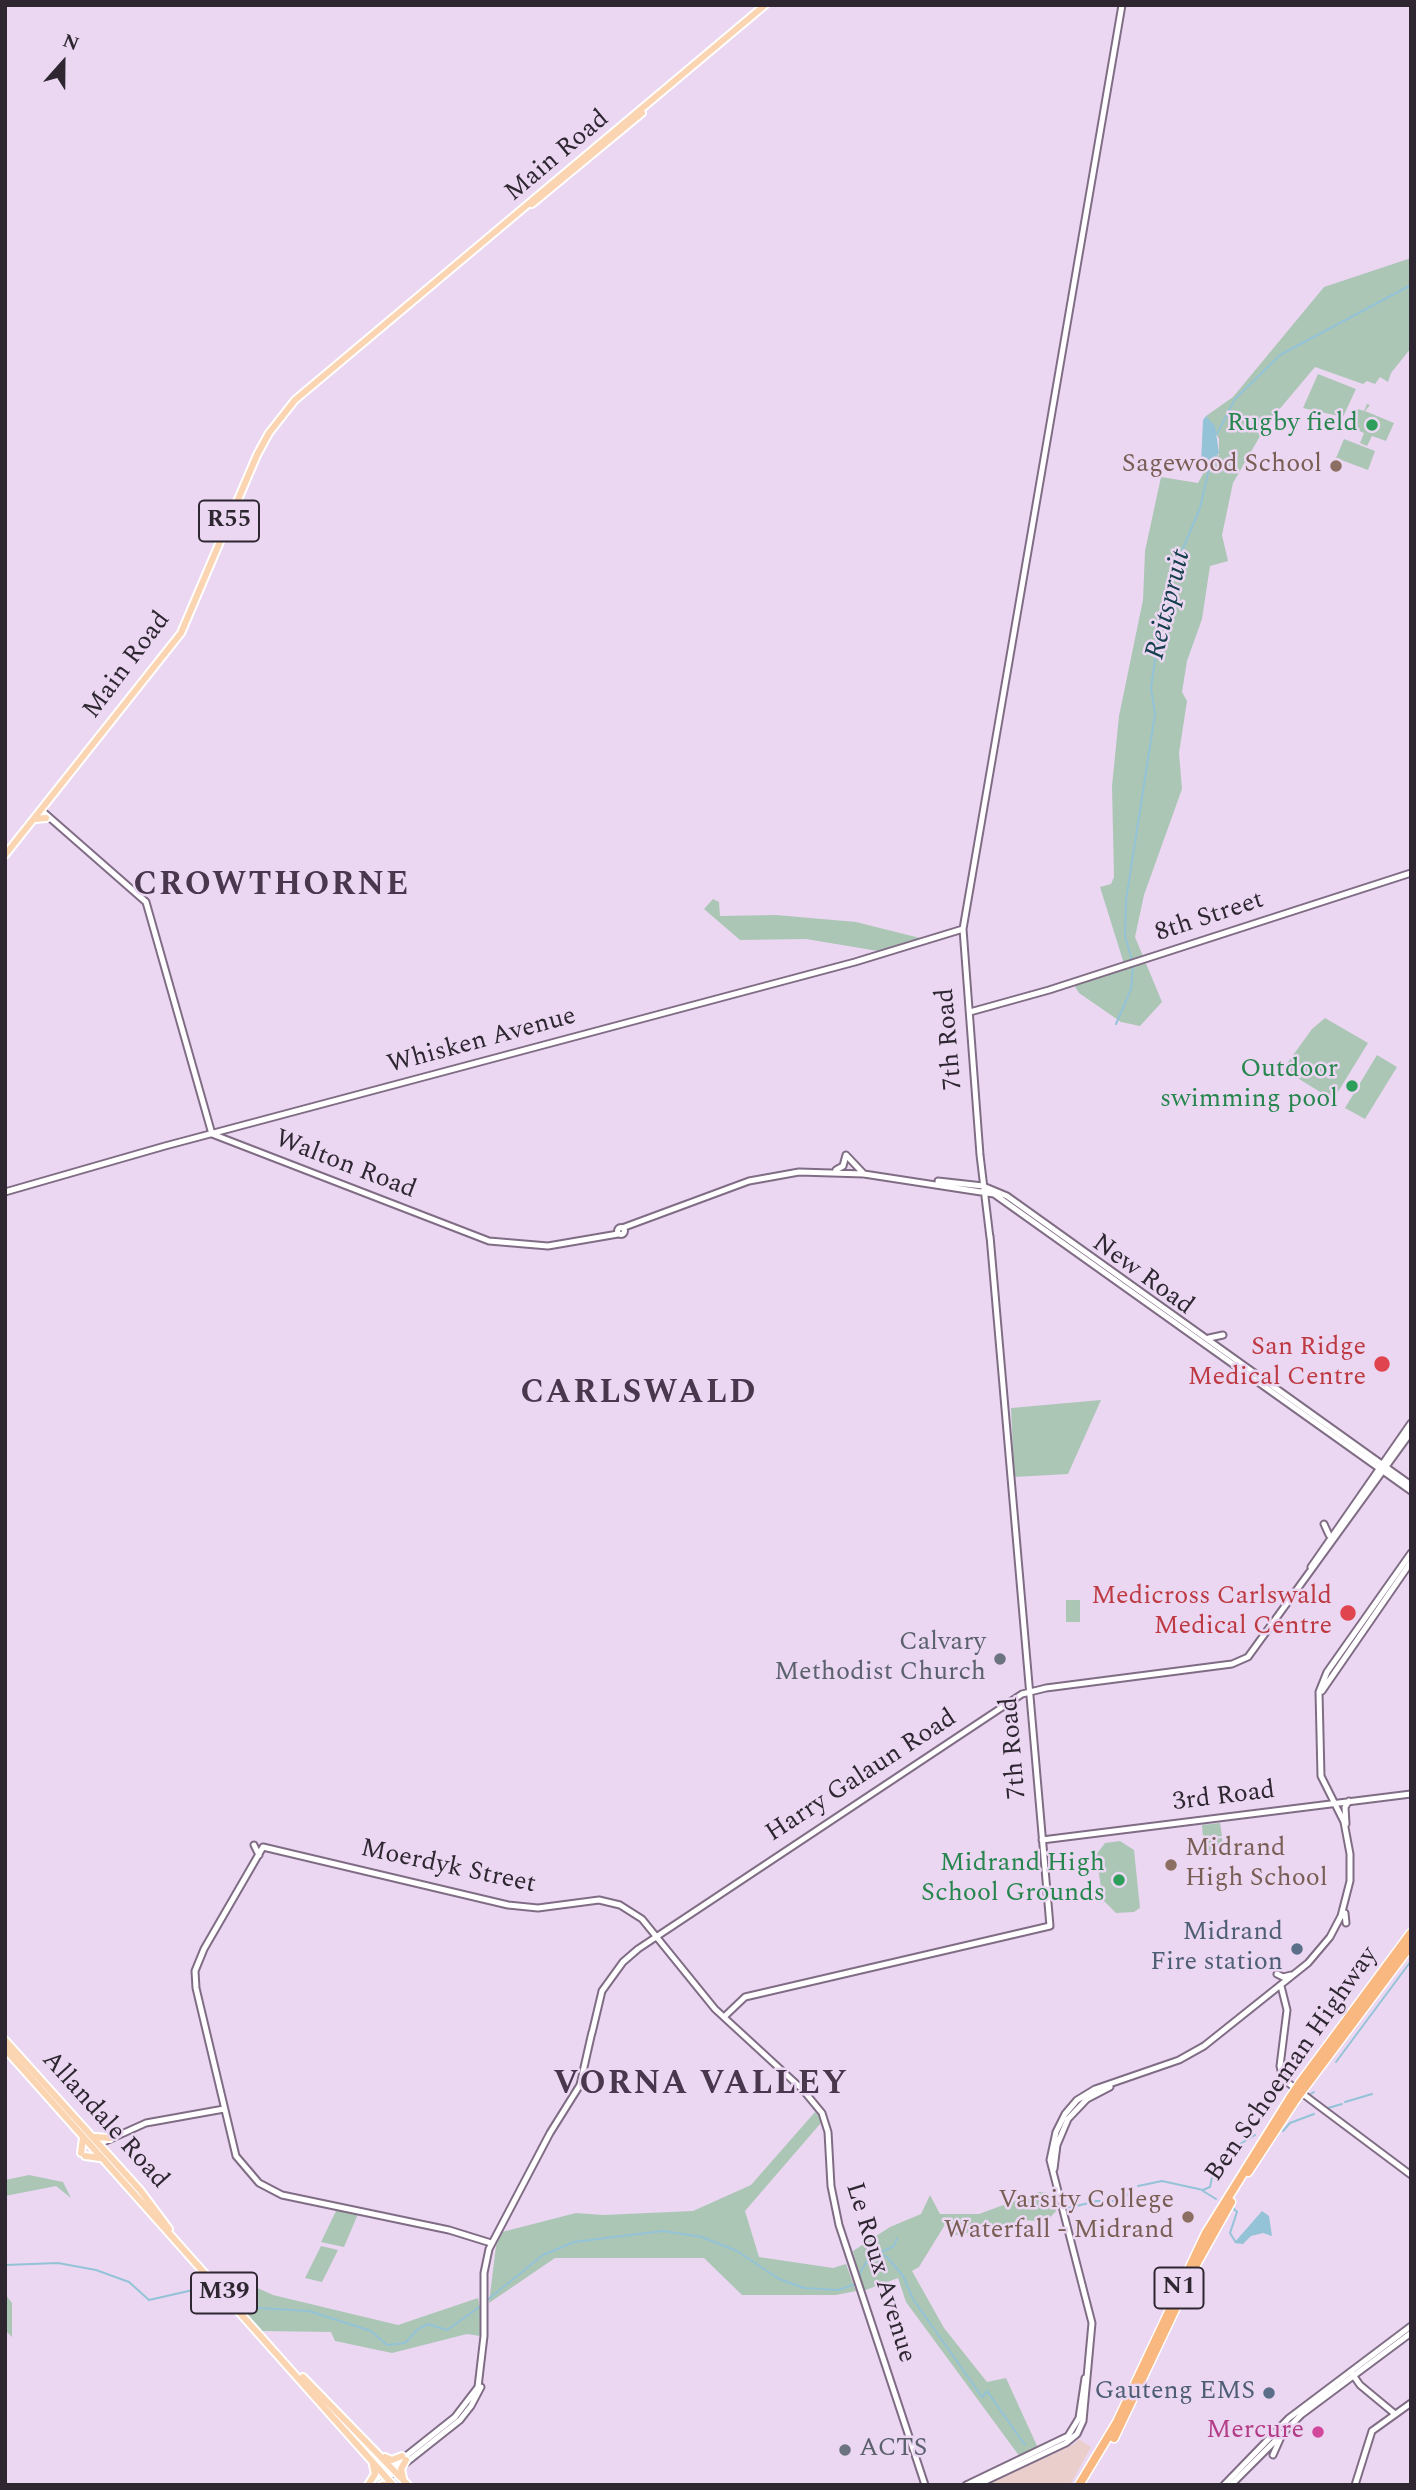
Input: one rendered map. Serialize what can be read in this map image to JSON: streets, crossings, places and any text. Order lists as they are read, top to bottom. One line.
{"streets":{"highway":["Ben Schoeman Highway","N1"],"main road":["Main Road","R55","8th Street","7th Road","Whisken Avenue","Walton Road","New Road","Harry Galaun Road","3rd Road","Moerdyk Street","Allandale Road","Le Roux Avenue","M39"]},"crossings":[["8th Street","7th Road"],["7th Road","Whisken Avenue"],["7th Road","Walton Road"],["7th Road","New Road"],["7th Road","Harry Galaun Road"],["7th Road","3rd Road"],["7th Road","Le Roux Avenue"],["Whisken Avenue","Walton Road"],["Walton Road","New Road"],["New Road","Harry Galaun Road"],["Harry Galaun Road","Moerdyk Street"],["Harry Galaun Road","Allandale Road"],["Harry Galaun Road","Le Roux Avenue"],["Moerdyk Street","Le Roux Avenue"]],"districts":["CROWTHORNE","CARLSWALD","VORNA VALLEY"],"water":["Reitspruit"],"places":["Rugby field","Sagewood School","Outdoor swimming pool","San Ridge Medical Centre","Medicross Carlswald Medical Centre","Calvary Methodist Church","Midrand High School","Midrand High School Grounds","Midrand Fire station","Varsity College Waterfall - Midrand","Gauteng EMS","Mercure","ACTS"],"north":"top"}
